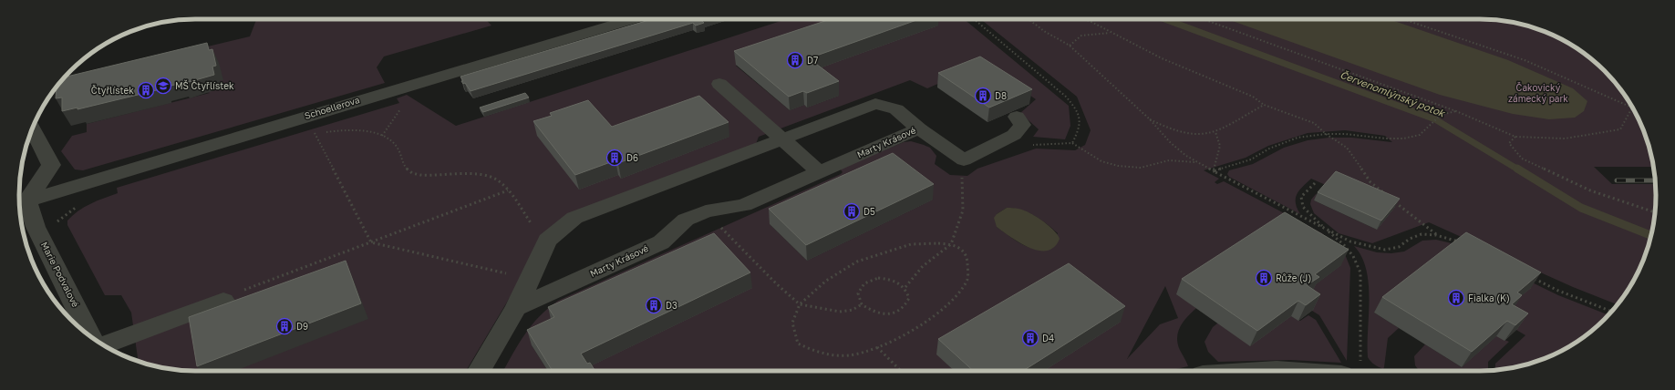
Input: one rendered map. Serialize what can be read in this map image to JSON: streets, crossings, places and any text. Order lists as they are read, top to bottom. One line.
{"streets":{"street":["Schoellerova","Marty Krásové","Marie Podvalové"]},"crossings":[["Schoellerova","Marie Podvalové"]],"water":["Červenomlýnský potok"],"parks":["Čakovický zámecký park"],"places":{"building":["D7","Čtyřlístek","D8","D6","D5","Růže (J)","Fialka (K)","D3","D9","D4"],"school or university":["MŠ Čtyřlístek"]}}
